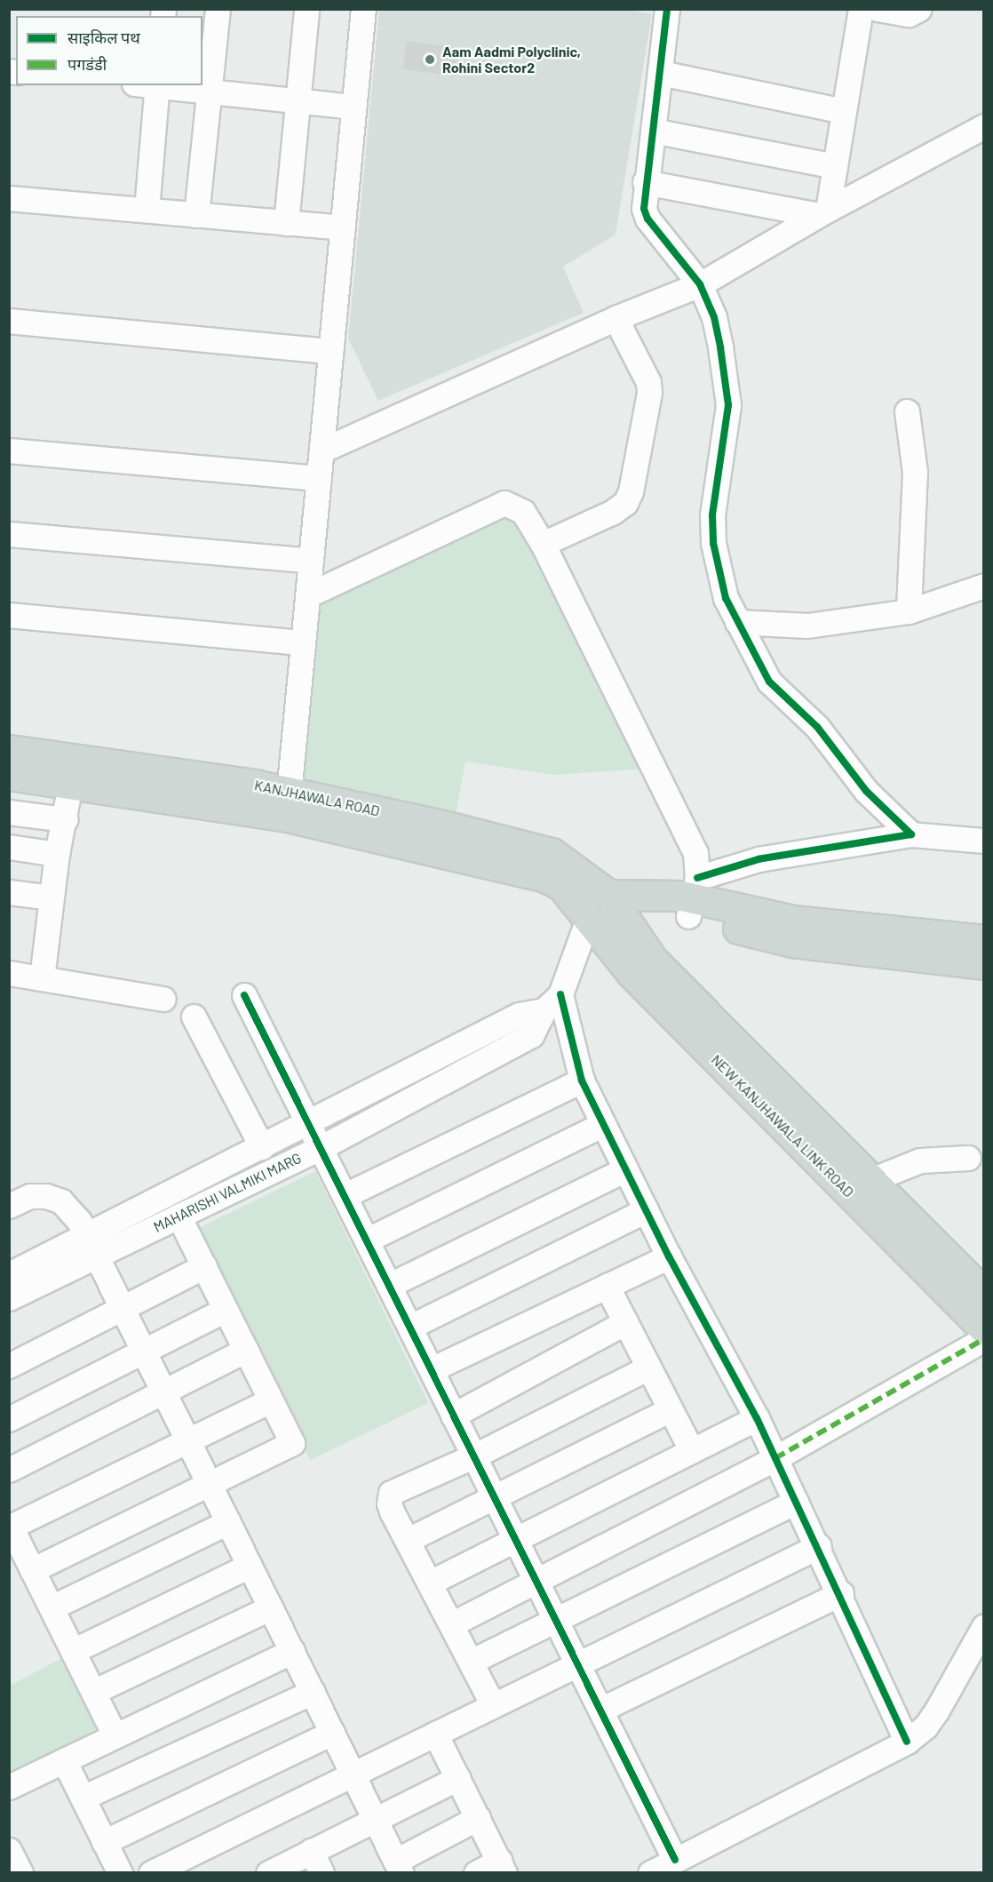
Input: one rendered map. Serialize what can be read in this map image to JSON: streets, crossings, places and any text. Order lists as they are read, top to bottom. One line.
{"streets":{"main road":["KANJHAWALA ROAD","NEW KANJHAWALA LINK ROAD"],"street":["MAHARISHI VALMIKI MARG"]},"crossings":[["KANJHAWALA ROAD","NEW KANJHAWALA LINK ROAD"],["KANJHAWALA ROAD","MAHARISHI VALMIKI MARG"],["NEW KANJHAWALA LINK ROAD","MAHARISHI VALMIKI MARG"]],"places":["Aam Aadmi Polyclinic, Rohini Sector2"],"legend":["साइकिल पथ","पगडंडी"]}
